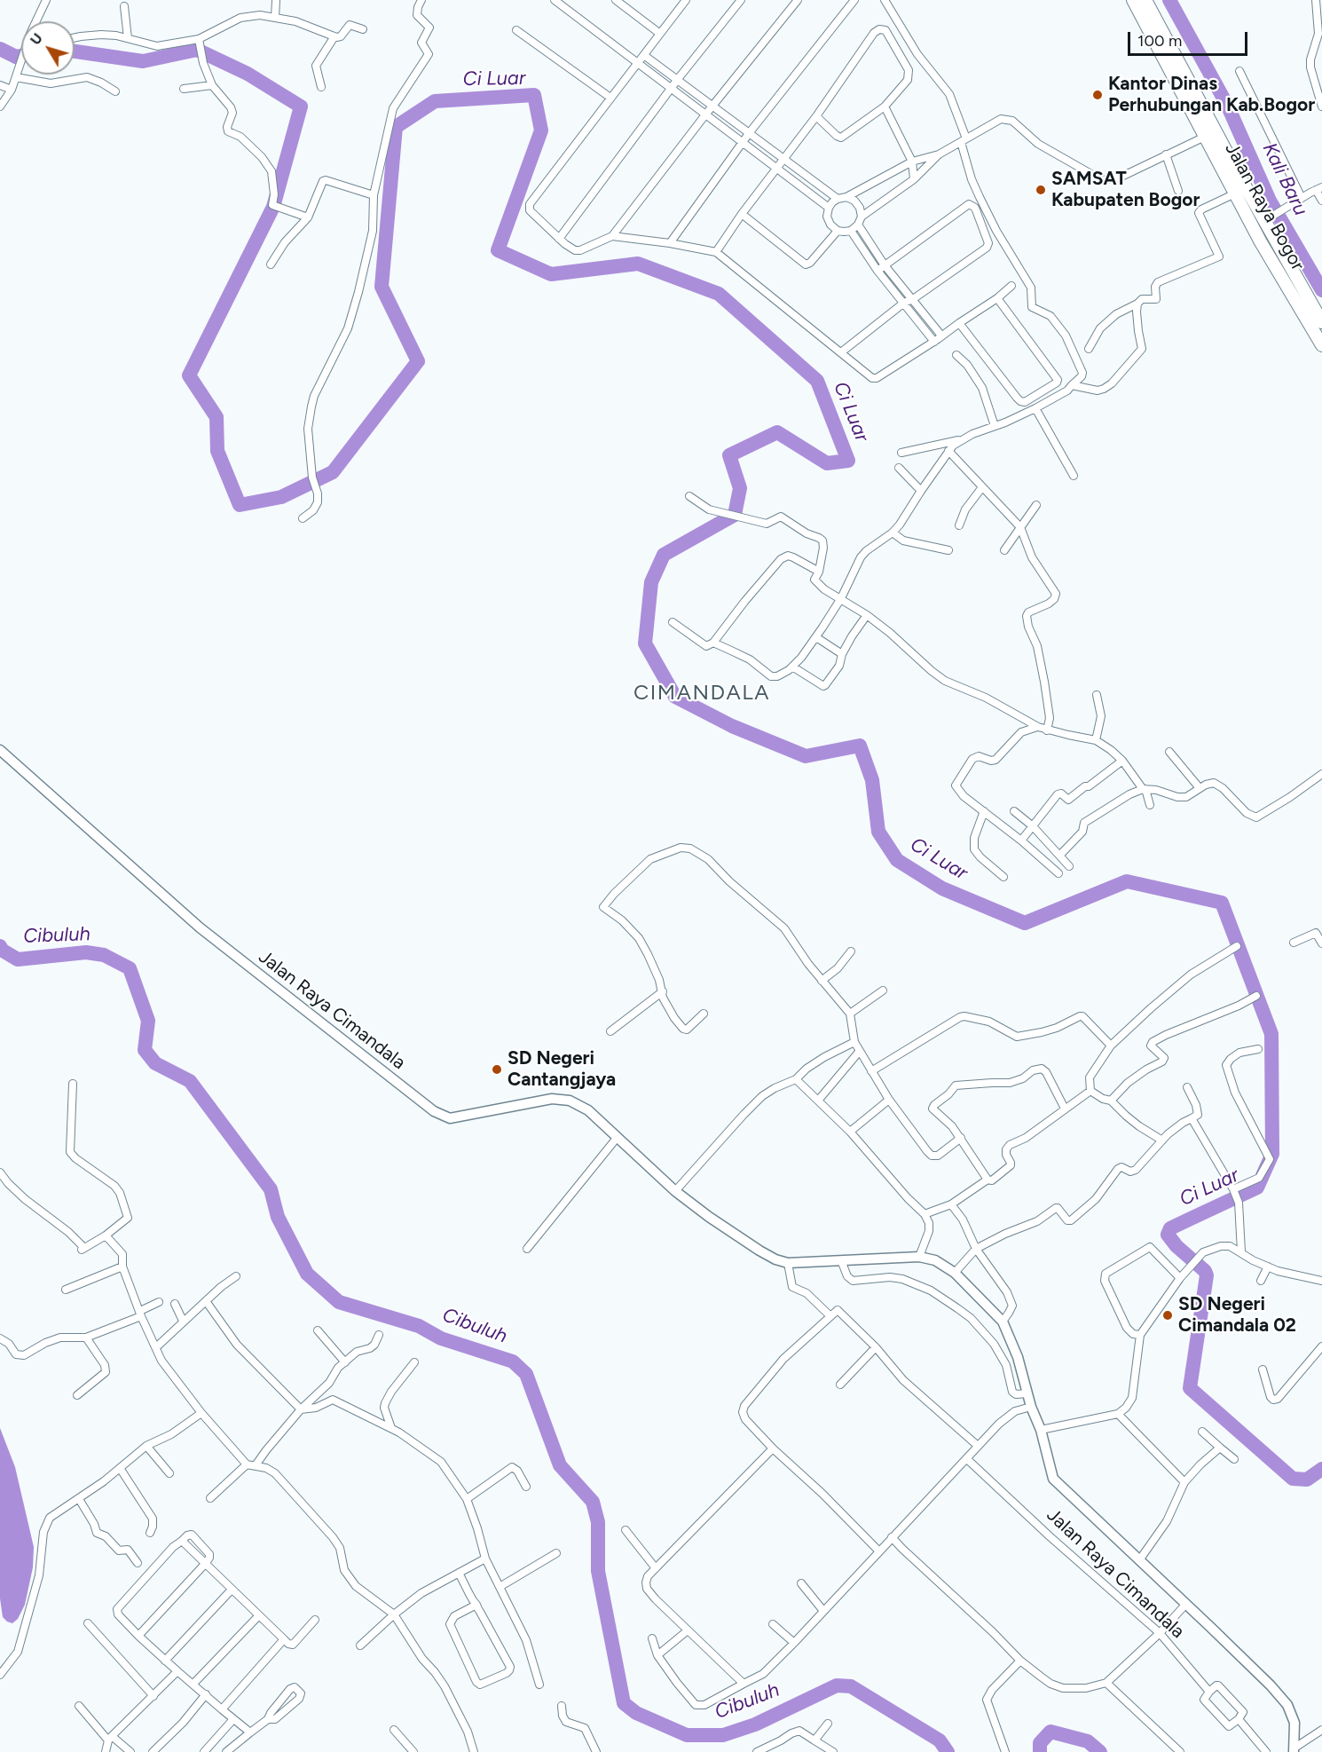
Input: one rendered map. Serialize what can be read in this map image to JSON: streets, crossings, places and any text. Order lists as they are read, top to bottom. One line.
{"streets":{"highway":["Jalan Raya Bogor"],"street":["Jalan Raya Cimandala"]},"districts":["CIMANDALA"],"water":["Ci Luar","Kali Baru","Cibuluh"],"places":["Kantor Dinas Perhubungan Kab.Bogor","SAMSAT Kabupaten Bogor","SD Negeri Cantangjaya","SD Negeri Cimandala 02"],"scale_bar":"100 m","north":"top left"}
